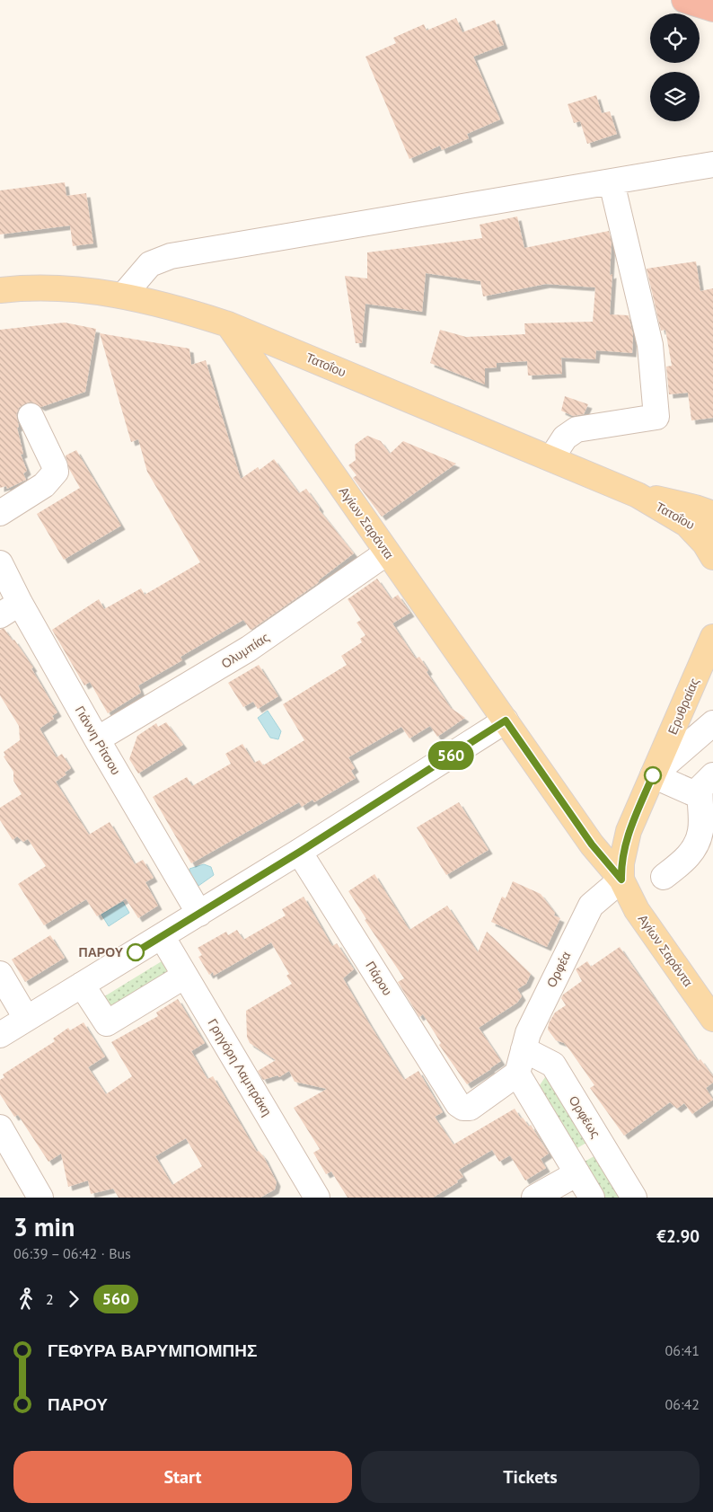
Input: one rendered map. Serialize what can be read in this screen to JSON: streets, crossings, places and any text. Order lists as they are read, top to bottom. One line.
{"streets":{"main road":["Τατοΐου","Αγίων Σαράντα","Ερυθραίας"],"street":["Ολυμπίας","Γιάννη Ρίτσου","Ορφέα","Πάρου","Γρηγόρη Λαμπράκη","Ορφέως"]},"crossings":[["Τατοΐου","Αγίων Σαράντα"],["Αγίων Σαράντα","Ολυμπίας"],["Αγίων Σαράντα","Ερυθραίας"],["Αγίων Σαράντα","Ορφέα"],["Ολυμπίας","Γιάννη Ρίτσου"],["Ερυθραίας","Ορφέα"],["Ορφέα","Πάρου"],["Ορφέα","Ορφέως"]],"places":["ΠΑΡΟΥ"],"lines":["bus line 560"],"page":{"on_map":"560","heading":["3 min","06:39 – 06:42 · Bus","€2.90"],"legs":["2","560"],"list":[{"name":"ΓΕΦΥΡΑ ΒΑΡΥΜΠΟΜΠΗΣ","value":"06:41"},{"name":"ΠΑΡΟΥ","value":"06:42"}],"buttons":["Start","Tickets"]}}
